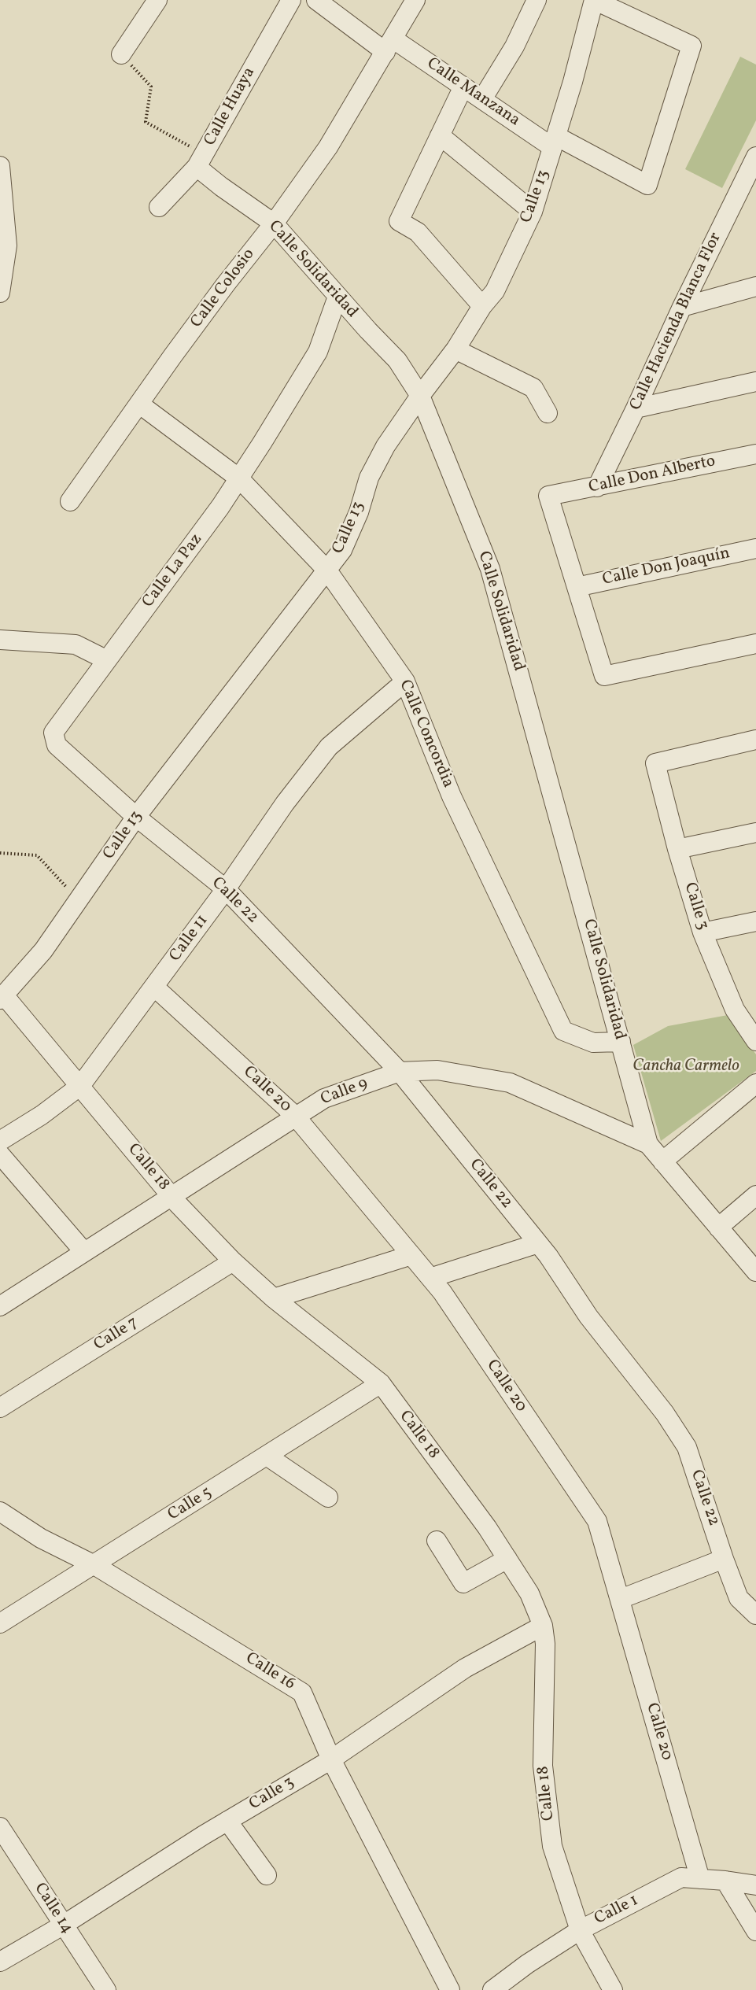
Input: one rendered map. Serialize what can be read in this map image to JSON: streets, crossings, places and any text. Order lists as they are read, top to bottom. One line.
{"streets":{"street":["Calle Manzana","Calle Huaya","Calle 13","Calle Solidaridad","Calle Colosio","Calle Hacienda Blanca Flor","Calle Don Alberto","Calle Don Joaquín","Calle La Paz","Calle Concordia","Calle 22","Calle 3","Calle 11","Calle 20","Calle 9","Calle 18","Calle 7","Calle 5","Calle 16","Calle 14","Calle 1"]},"crossings":[["Calle Manzana","Calle 13"],["Calle Manzana","Calle Colosio"],["Calle Huaya","Calle Solidaridad"],["Calle 13","Calle Solidaridad"],["Calle 13","Calle La Paz"],["Calle 13","Calle Concordia"],["Calle 13","Calle 22"],["Calle 13","Calle 18"],["Calle Solidaridad","Calle Colosio"],["Calle Solidaridad","Calle La Paz"],["Calle Solidaridad","Calle Concordia"],["Calle Solidaridad","Calle 9"],["Calle Colosio","Calle Concordia"],["Calle Hacienda Blanca Flor","Calle Don Alberto"],["Calle Don Alberto","Calle Don Joaquín"],["Calle La Paz","Calle Concordia"],["Calle La Paz","Calle 22"],["Calle Concordia","Calle 11"],["Calle 22","Calle 11"],["Calle 22","Calle 9"],["Calle 3","Calle 18"],["Calle 3","Calle 16"],["Calle 3","Calle 14"],["Calle 11","Calle 20"],["Calle 11","Calle 18"],["Calle 20","Calle 9"],["Calle 20","Calle 1"],["Calle 9","Calle 18"],["Calle 18","Calle 7"],["Calle 18","Calle 5"],["Calle 18","Calle 1"],["Calle 5","Calle 16"]],"parks":["Cancha Carmelo"]}
